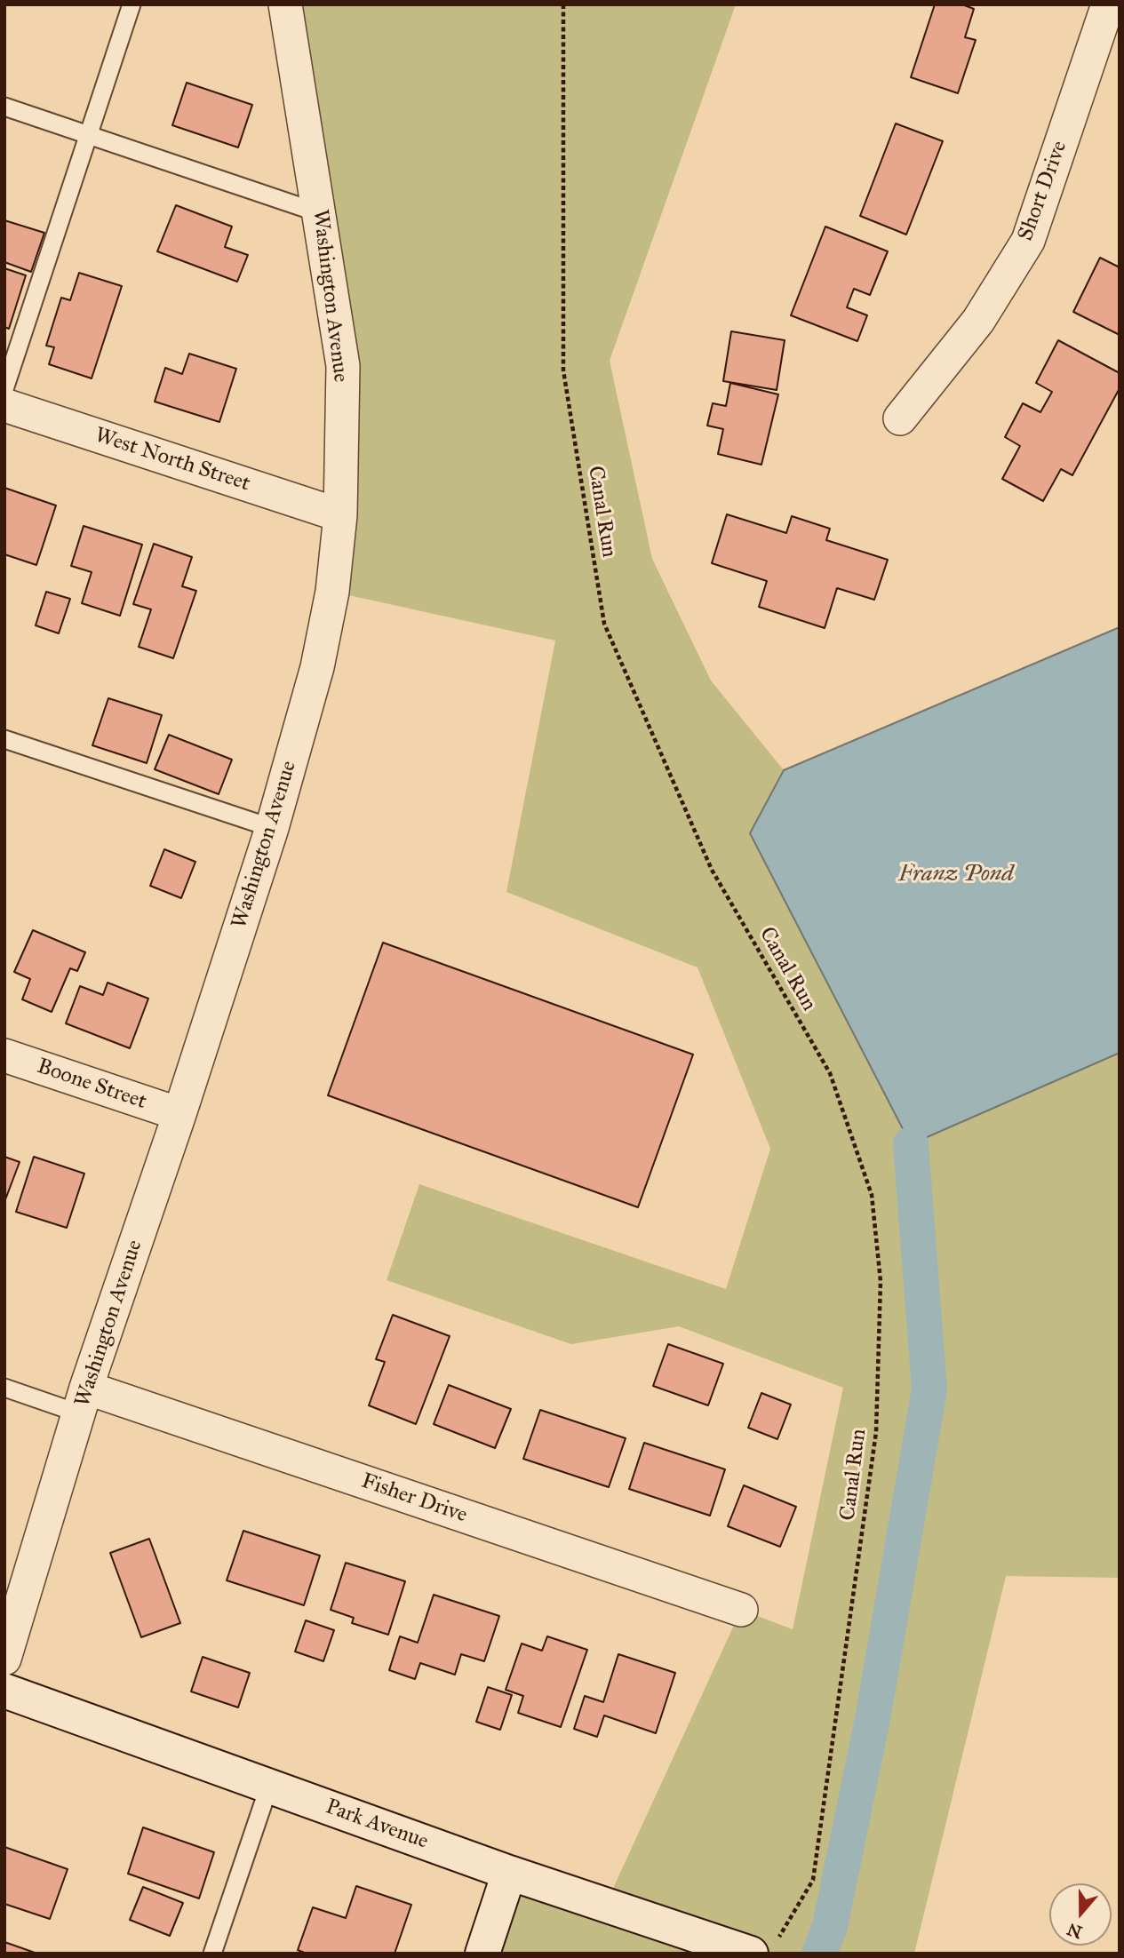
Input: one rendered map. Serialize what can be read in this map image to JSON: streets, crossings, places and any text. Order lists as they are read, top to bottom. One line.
{"streets":{"street":["Short Drive","Washington Avenue","West North Street","Boone Street","Fisher Drive","Park Avenue"],"path":["Canal Run"]},"crossings":[["Washington Avenue","West North Street"],["Washington Avenue","Boone Street"],["Washington Avenue","Fisher Drive"],["Canal Run","Park Avenue"]],"water":["Franz Pond"],"north":"bottom"}
